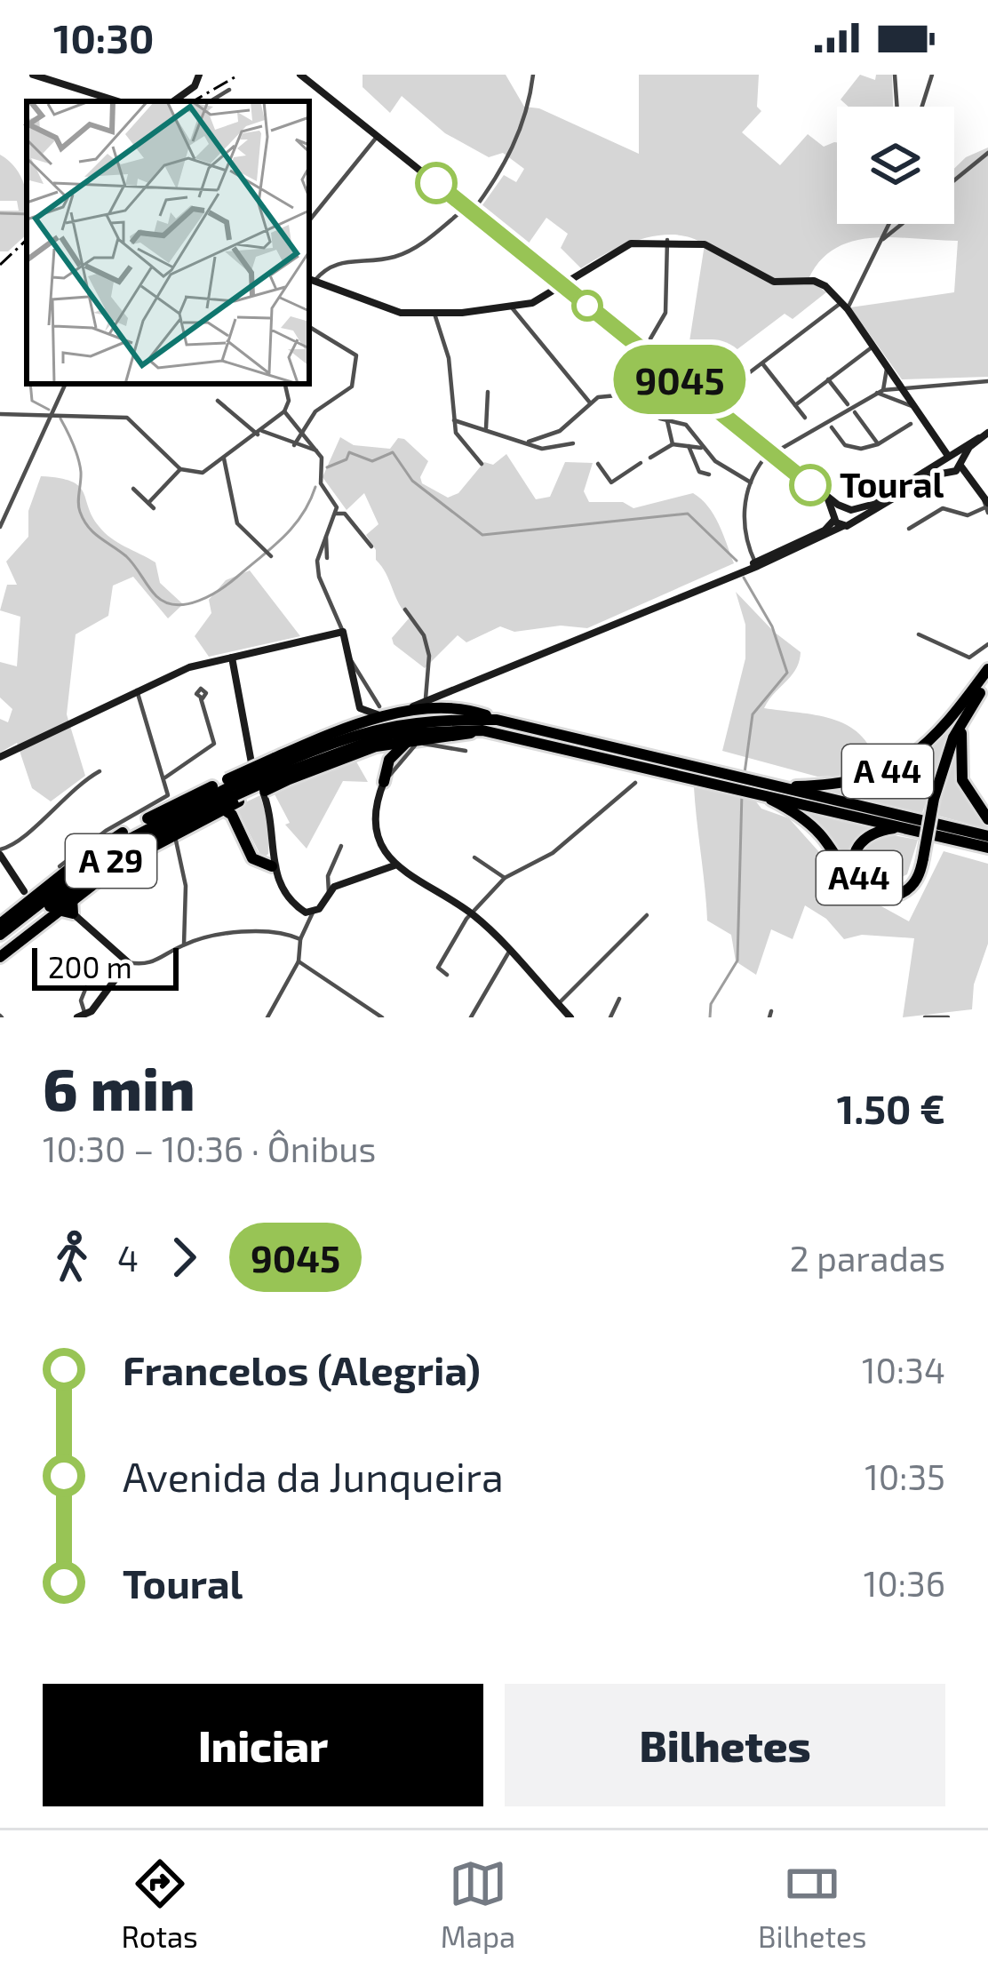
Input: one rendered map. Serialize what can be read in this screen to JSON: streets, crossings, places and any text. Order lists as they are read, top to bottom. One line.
{"streets":{"highway":["A 44","A 29","A44"]},"crossings":[["A 44","A 29"],["A 44","A44"],["A 29","A44"]],"places":["Toural"],"lines":["bus line 9045"],"scale_bar":"200 m","page":{"status":"10:30","on_map":"9045","scale":"200 m","heading":["6 min","10:30 – 10:36 · Ônibus","1.50 €"],"legs":["4","9045","2 paradas"],"list":[{"name":"Francelos (Alegria)","value":"10:34"},{"name":"Avenida da Junqueira","value":"10:35"},{"name":"Toural","value":"10:36"}],"buttons":["Iniciar","Bilhetes"],"tabs":["Rotas","Mapa","Bilhetes"]}}
